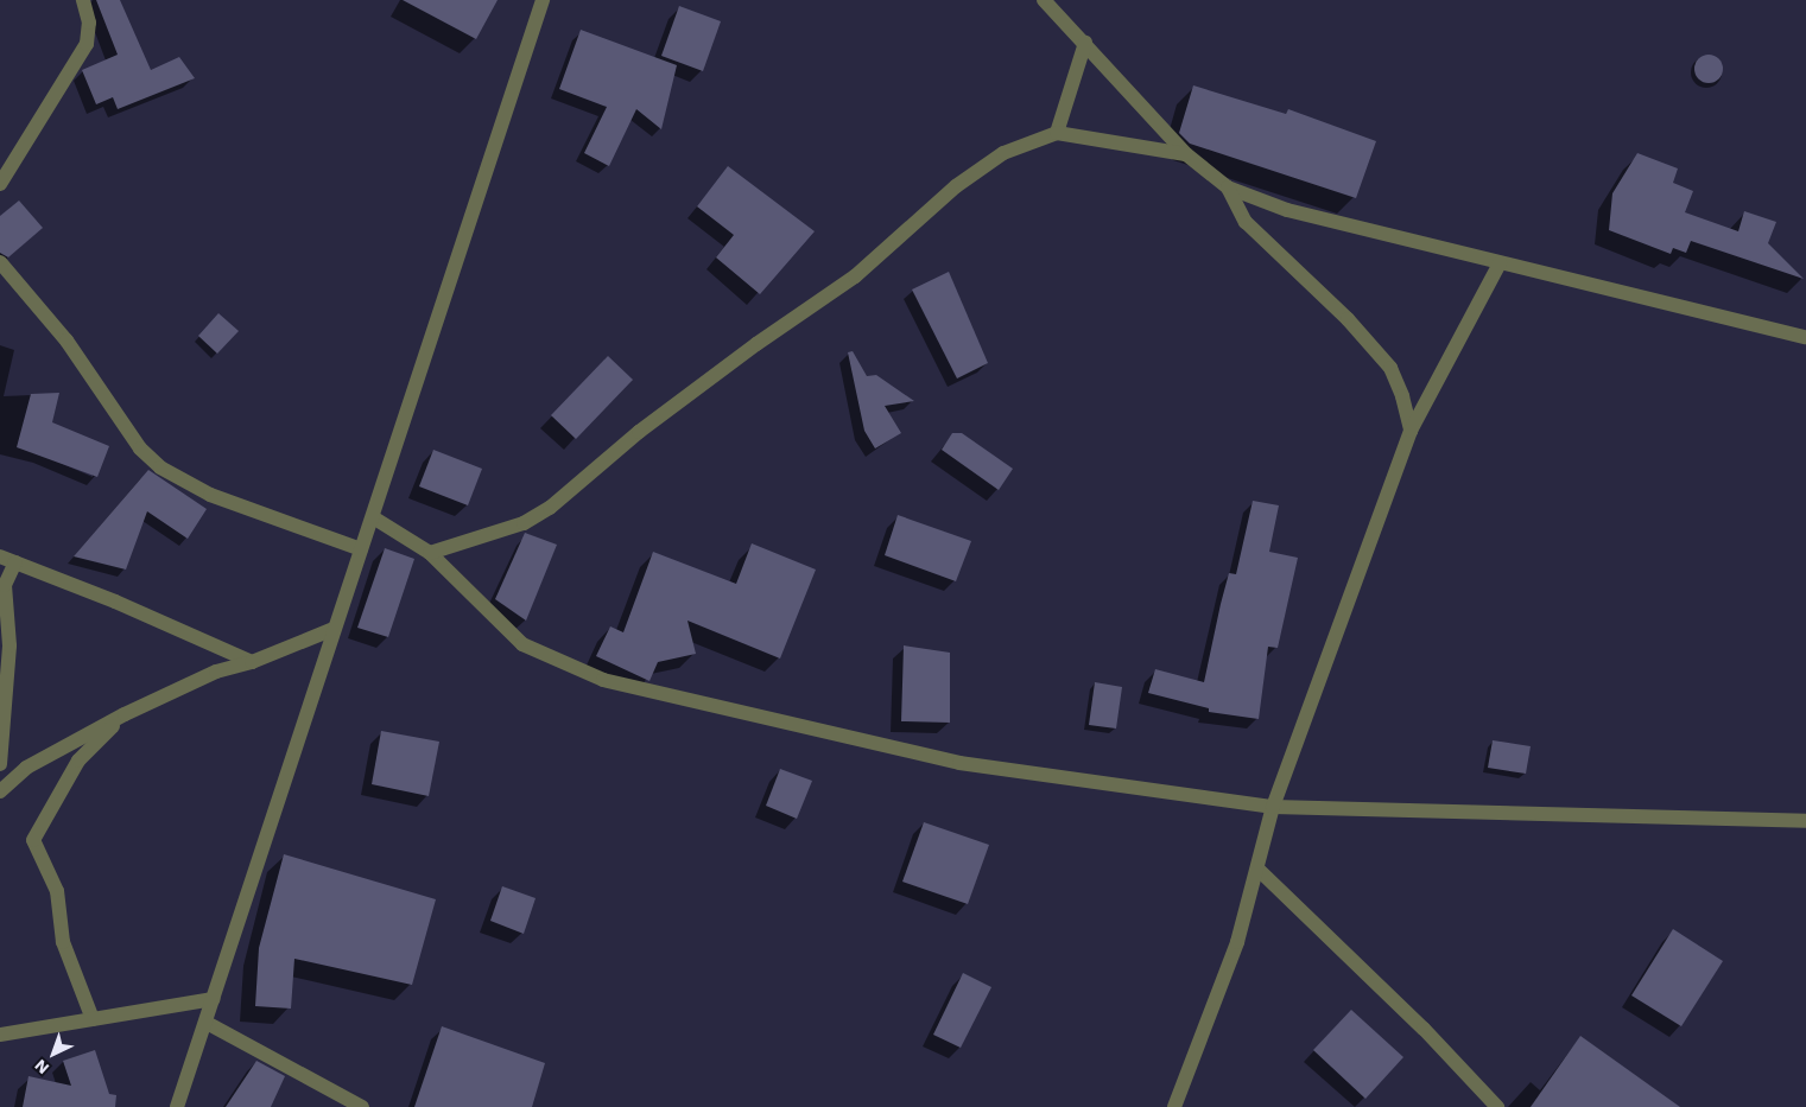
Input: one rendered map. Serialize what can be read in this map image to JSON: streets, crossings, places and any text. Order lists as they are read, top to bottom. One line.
{"north":"bottom left"}
